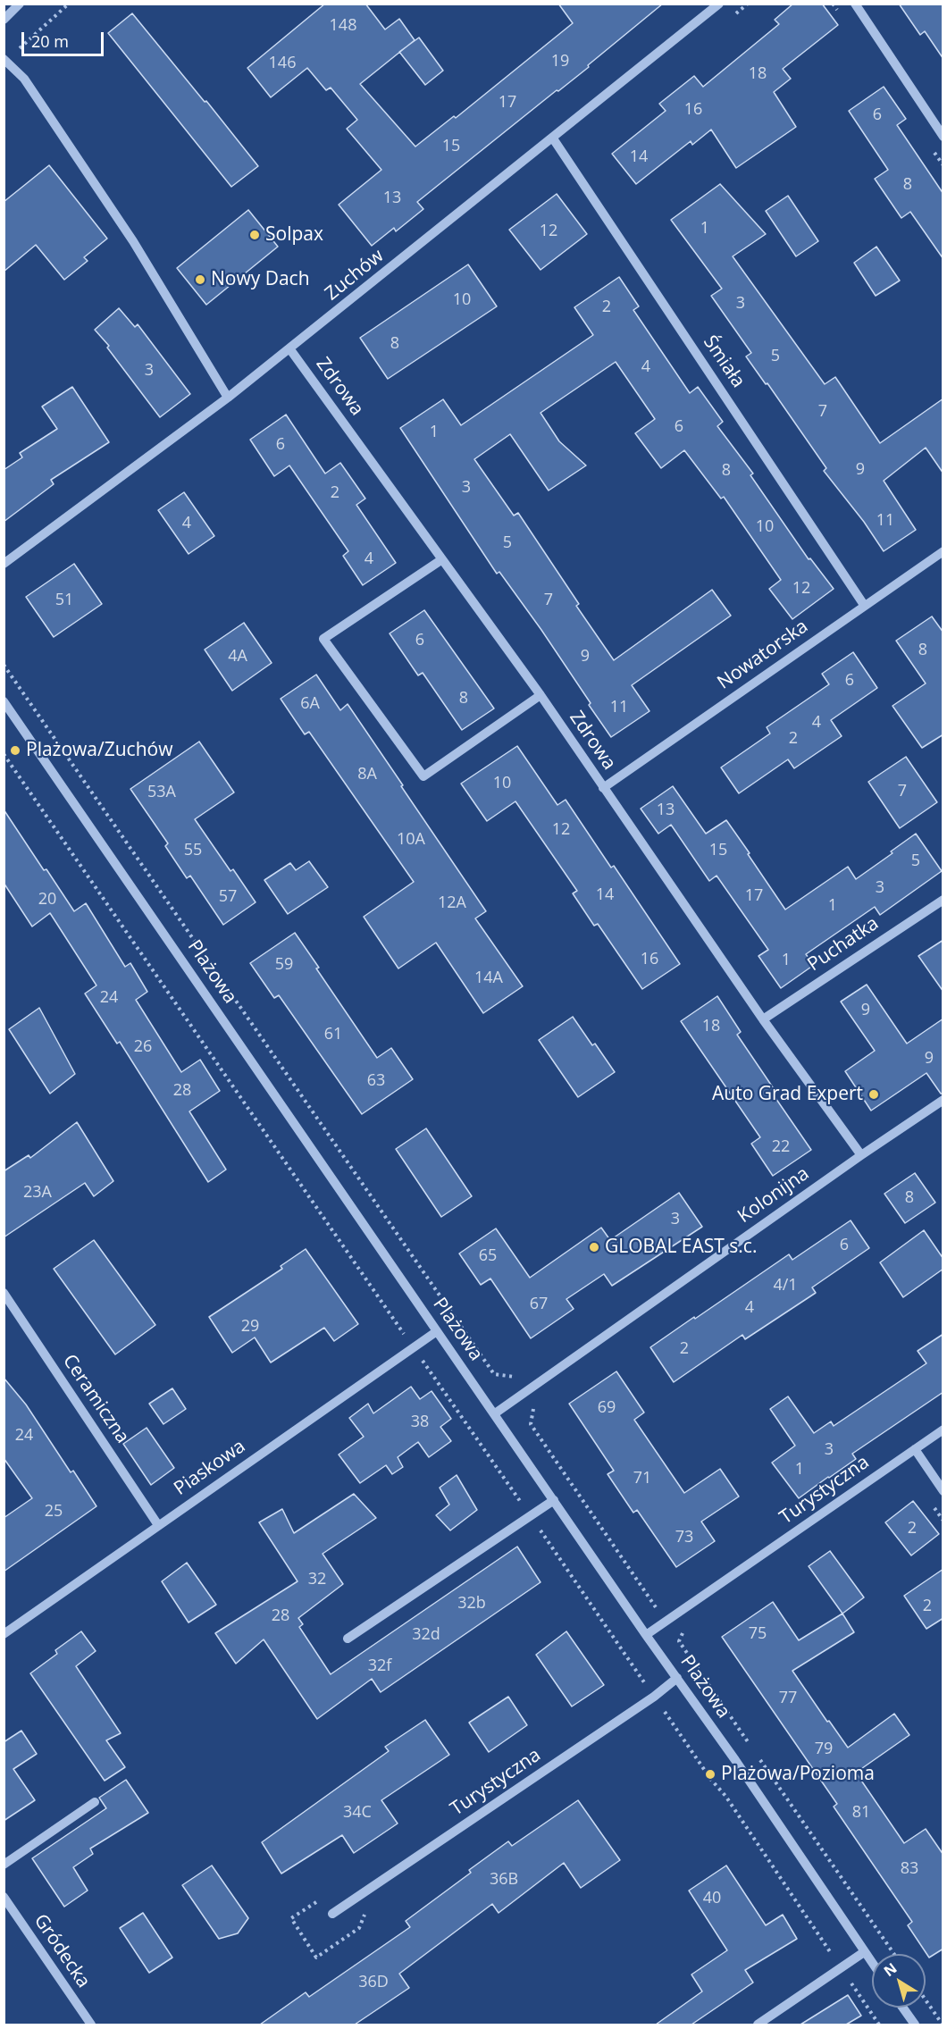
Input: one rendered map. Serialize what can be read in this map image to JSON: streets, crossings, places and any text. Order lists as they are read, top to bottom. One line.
{"streets":{"street":["Zuchów","Śmiała","Zdrowa","Nowatorska","Puchatka","Plażowa","Kolonijna","Ceramiczna","Piaskowa","Turystyczna","Gródecka"]},"crossings":[["Zuchów","Śmiała"],["Zuchów","Zdrowa"],["Śmiała","Nowatorska"],["Zdrowa","Nowatorska"],["Zdrowa","Puchatka"],["Zdrowa","Kolonijna"],["Plażowa","Kolonijna"],["Plażowa","Piaskowa"],["Plażowa","Turystyczna"],["Ceramiczna","Piaskowa"]],"places":["Solpax","Nowy Dach","Plażowa/Zuchów","Auto Grad Expert","GLOBAL EAST s.c.","Plażowa/Pozioma"],"house_numbers":["148","19","146","18","17","16","6","15","14","8","13","1","12","10","3","2","8","5","4","3","7","6","1","6","9","8","3","2","11","4","10","5","4","12","51","7","6","8","4A","9","6","8","6A","11","4","2","8A","10","7","53A","13","12","10A","55","15","5","3","14","17","57","20","12A","1","16","1","59","14A","24","9","18","61","26","9","63","28","22","23A","8","3","6","65","4/1","67","4","29","2","69","38","24","3","1","71","25","2","73","32","32b","2","28","75","32d","32f","77","79","34C","81","83","36B","40","36D"],"scale_bar":"20 m","north":"top left"}
